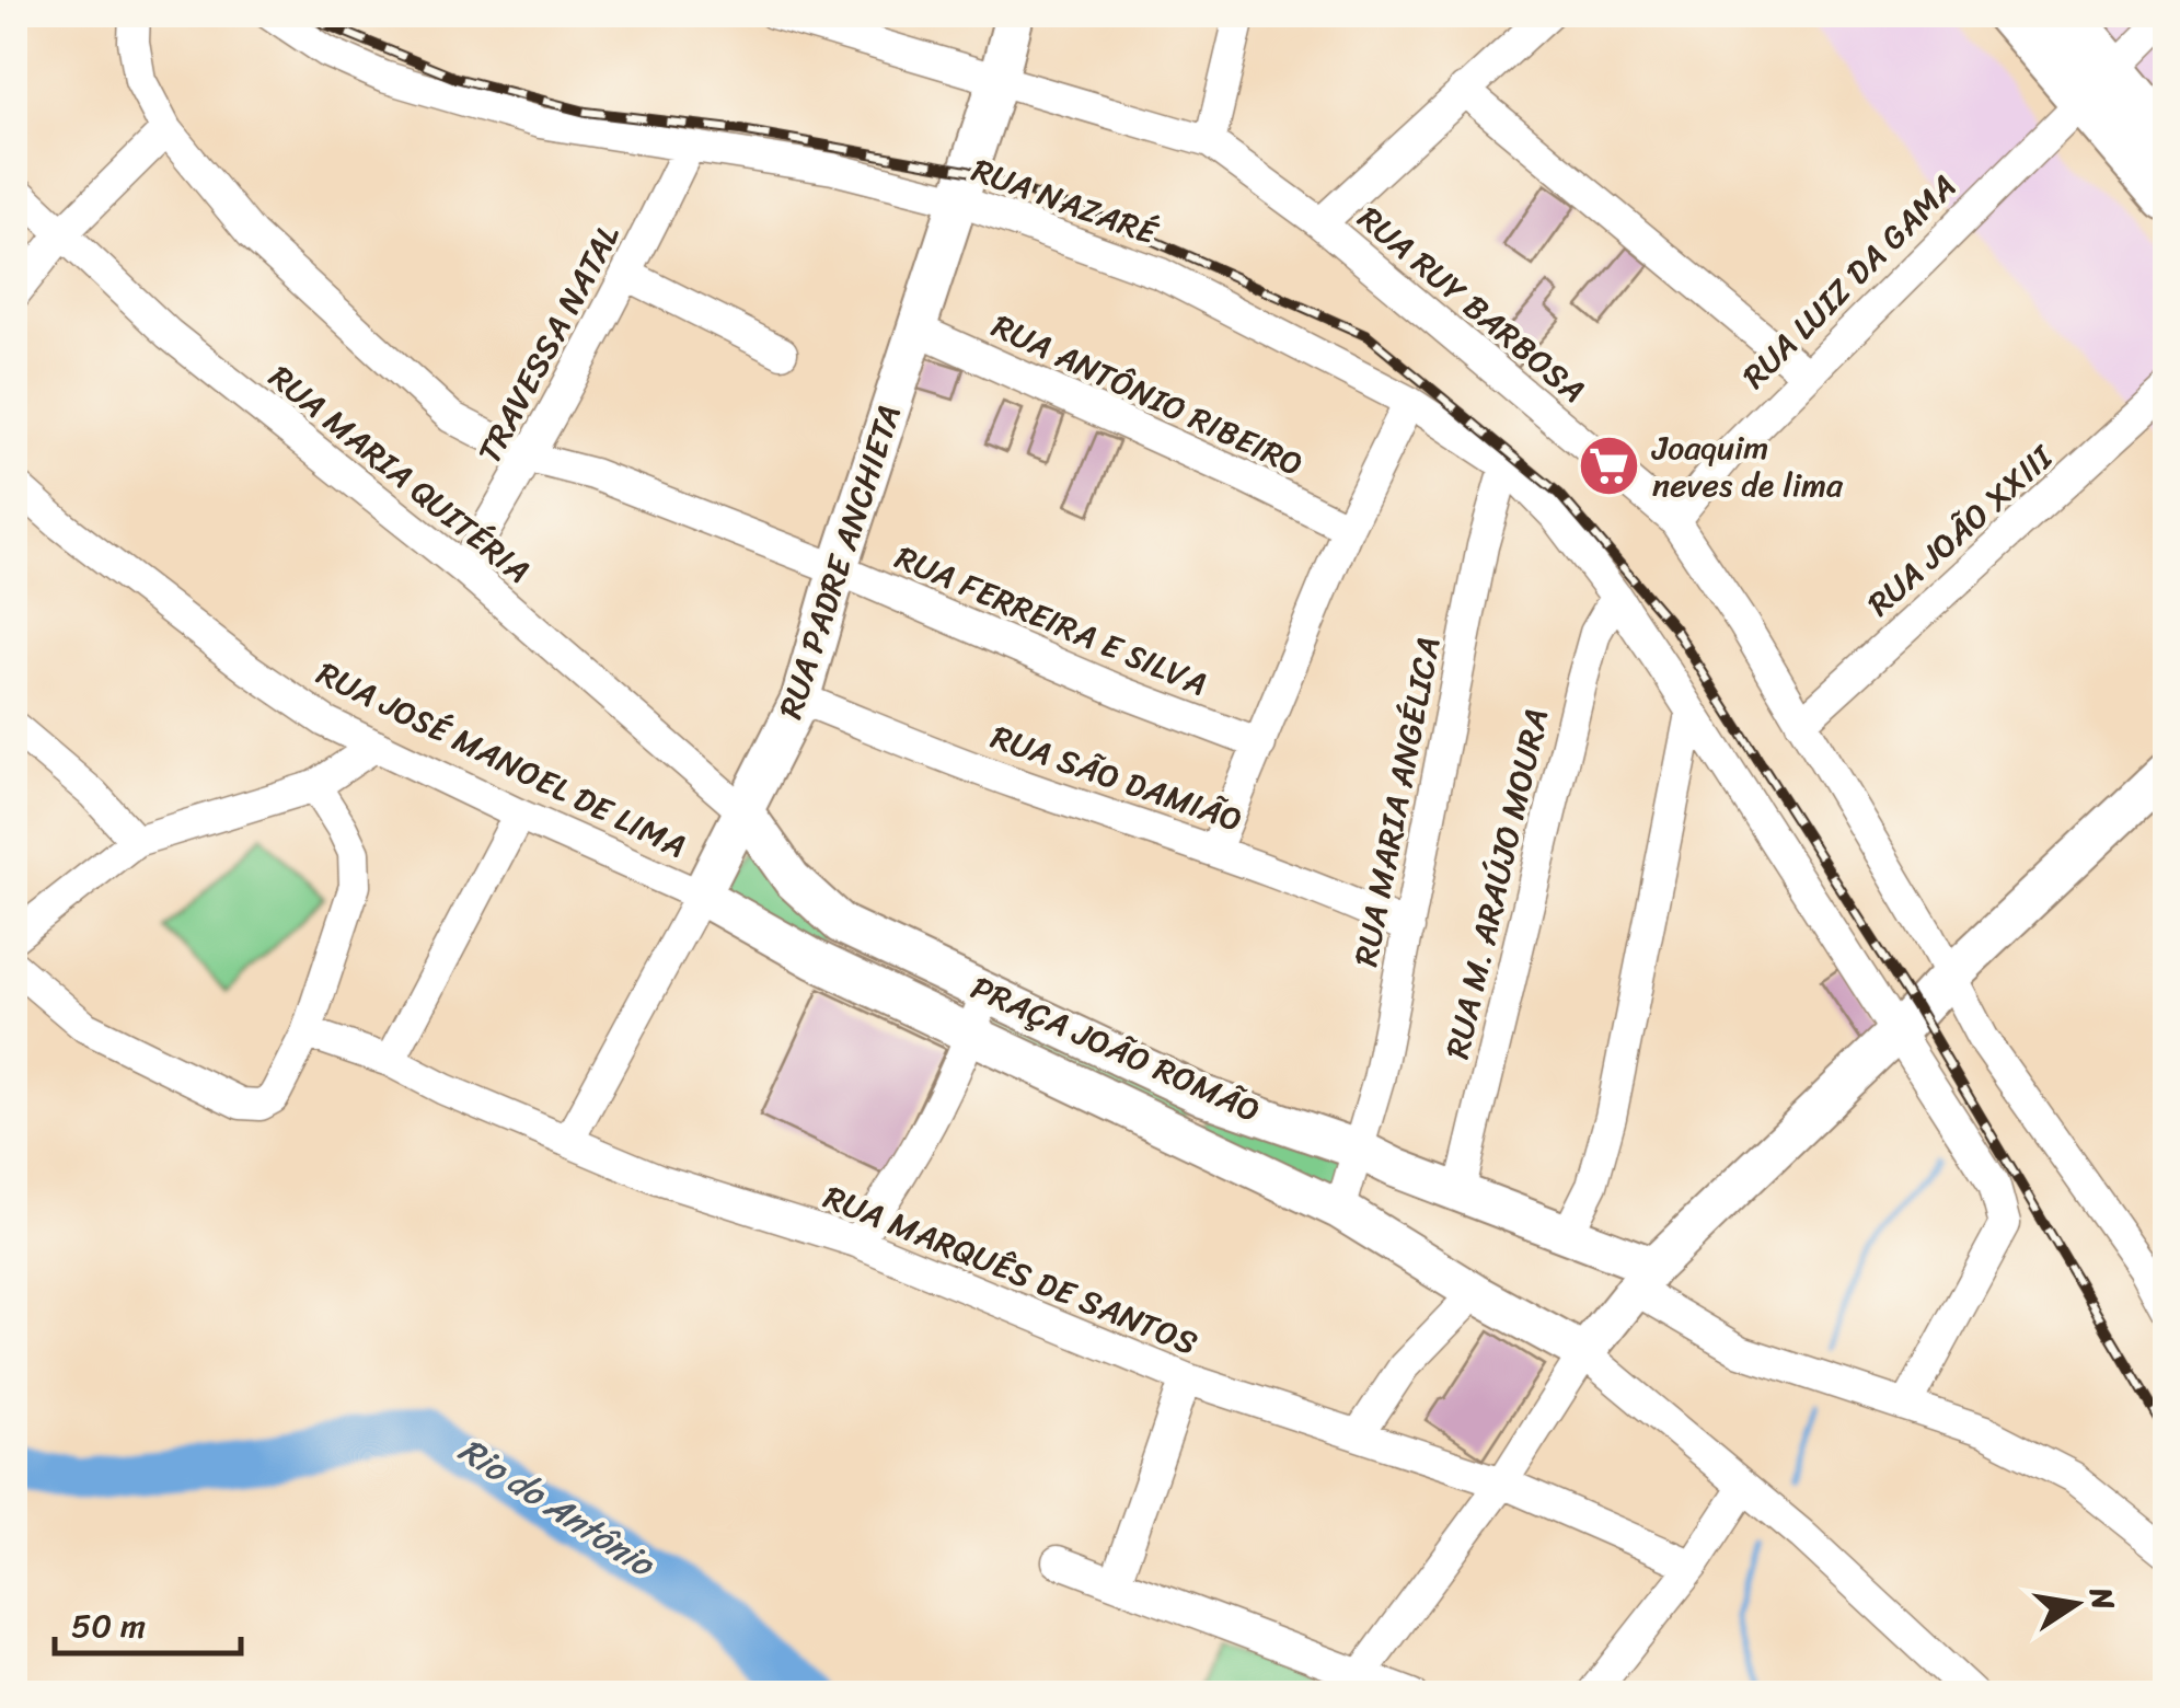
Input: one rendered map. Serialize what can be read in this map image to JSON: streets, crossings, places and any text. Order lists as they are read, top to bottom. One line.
{"streets":{"street":["RUA NAZARÉ","RUA LUIZ DA GAMA","RUA RUY BARBOSA","TRAVESSA NATAL","RUA ANTÔNIO RIBEIRO","RUA MARIA QUITÉRIA","RUA JOÃO XXIII","RUA PADRE ANCHIETA","RUA FERREIRA E SILVA","RUA JOSÉ MANOEL DE LIMA","RUA SÃO DAMIÃO","RUA MARIA ANGÉLICA","RUA M. ARAÚJO MOURA","PRAÇA JOÃO ROMÃO","RUA MARQUÊS DE SANTOS"]},"crossings":[["RUA NAZARÉ","TRAVESSA NATAL"],["RUA NAZARÉ","RUA PADRE ANCHIETA"],["RUA NAZARÉ","RUA MARIA ANGÉLICA"],["RUA NAZARÉ","RUA M. ARAÚJO MOURA"],["RUA LUIZ DA GAMA","RUA RUY BARBOSA"],["RUA RUY BARBOSA","RUA JOÃO XXIII"],["RUA RUY BARBOSA","RUA PADRE ANCHIETA"],["TRAVESSA NATAL","RUA MARIA QUITÉRIA"],["TRAVESSA NATAL","RUA FERREIRA E SILVA"],["RUA ANTÔNIO RIBEIRO","RUA PADRE ANCHIETA"],["RUA MARIA QUITÉRIA","RUA PADRE ANCHIETA"],["RUA MARIA QUITÉRIA","PRAÇA JOÃO ROMÃO"],["RUA PADRE ANCHIETA","RUA FERREIRA E SILVA"],["RUA PADRE ANCHIETA","RUA JOSÉ MANOEL DE LIMA"],["RUA PADRE ANCHIETA","RUA SÃO DAMIÃO"],["RUA PADRE ANCHIETA","PRAÇA JOÃO ROMÃO"],["RUA PADRE ANCHIETA","RUA MARQUÊS DE SANTOS"],["RUA JOSÉ MANOEL DE LIMA","PRAÇA JOÃO ROMÃO"],["RUA SÃO DAMIÃO","RUA MARIA ANGÉLICA"],["RUA MARIA ANGÉLICA","PRAÇA JOÃO ROMÃO"],["RUA M. ARAÚJO MOURA","PRAÇA JOÃO ROMÃO"]],"water":["Rio do Antônio"],"places":{"supermarket":["Joaquim neves de lima"]},"scale_bar":"50 m","north":"right"}
